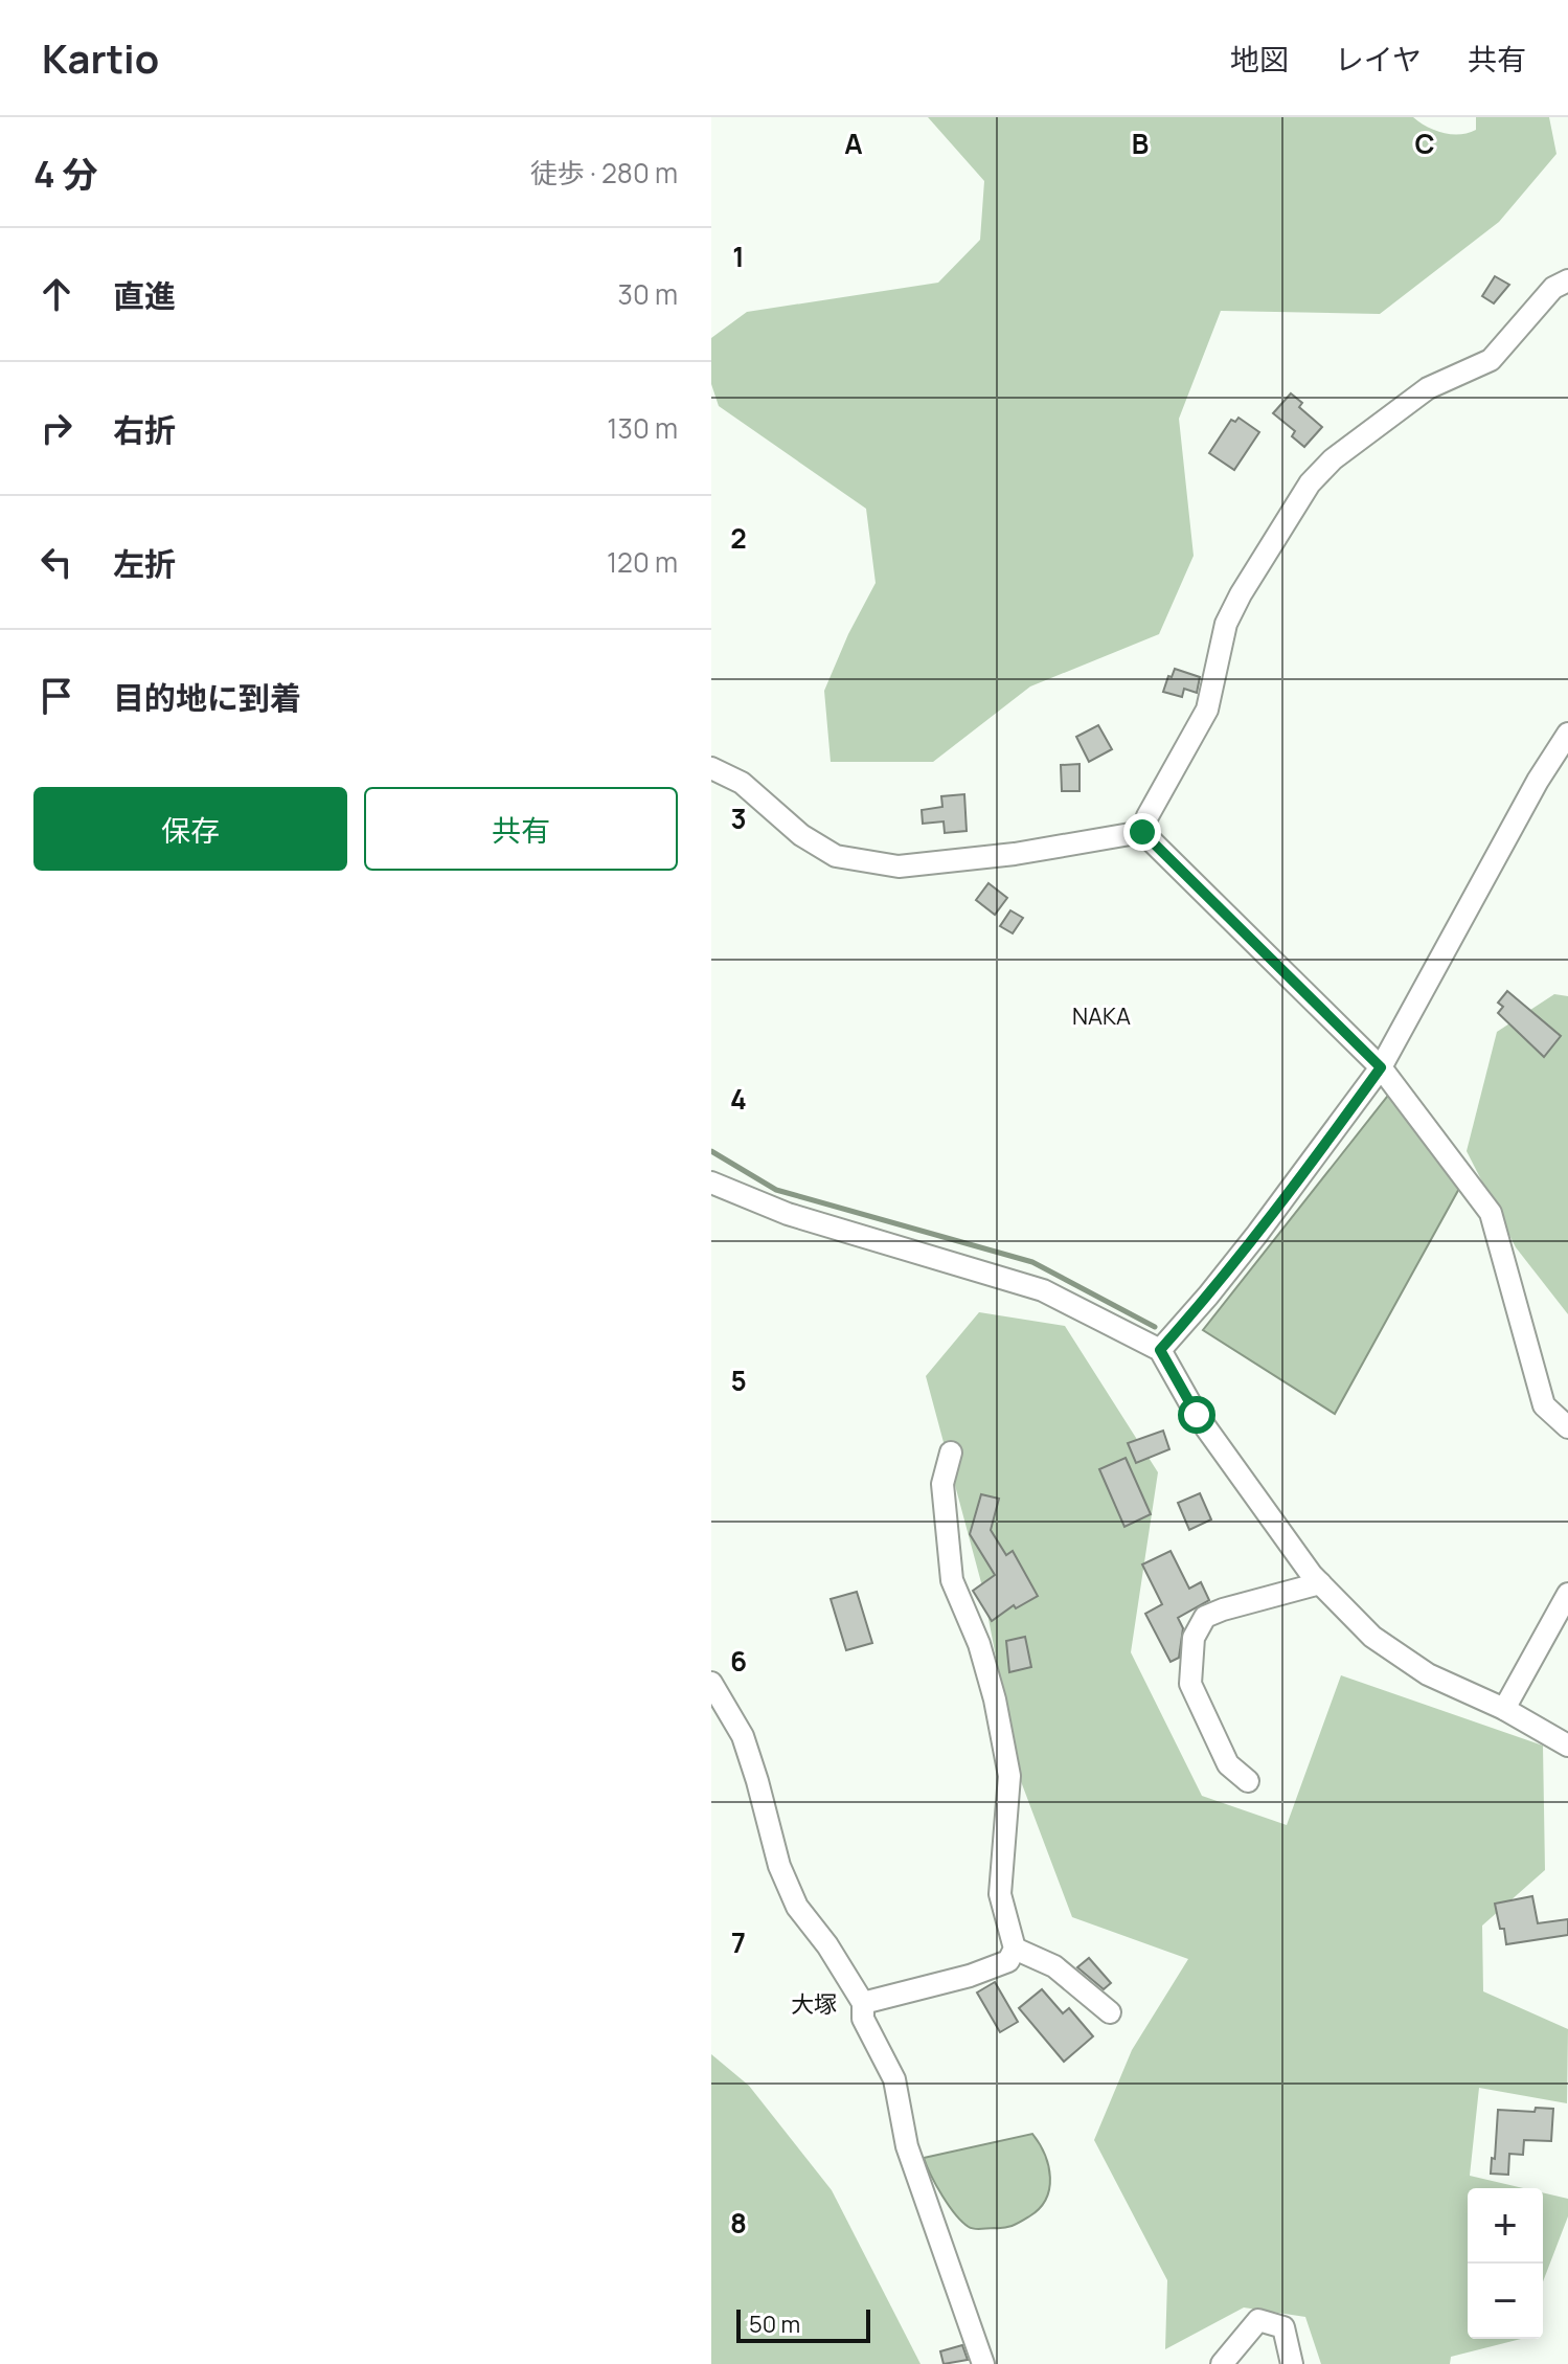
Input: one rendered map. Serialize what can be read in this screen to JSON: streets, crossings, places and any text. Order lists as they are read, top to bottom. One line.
{"districts":["NAKA","大塚"],"scale_bar":"50 m","page":{"header":"Kartio","nav":["地図","レイヤ","共有"],"heading":["4 分","徒歩 · 280 m"],"list":[["直進","30 m"],["右折","130 m"],["左折","120 m"],"目的地に到着"],"buttons":["保存","共有"],"map_buttons":["+","−"],"scale":"50 m"},"grid":{"columns":["A","B","C"],"rows":["1","2","3","4","5","6","7","8"]}}
